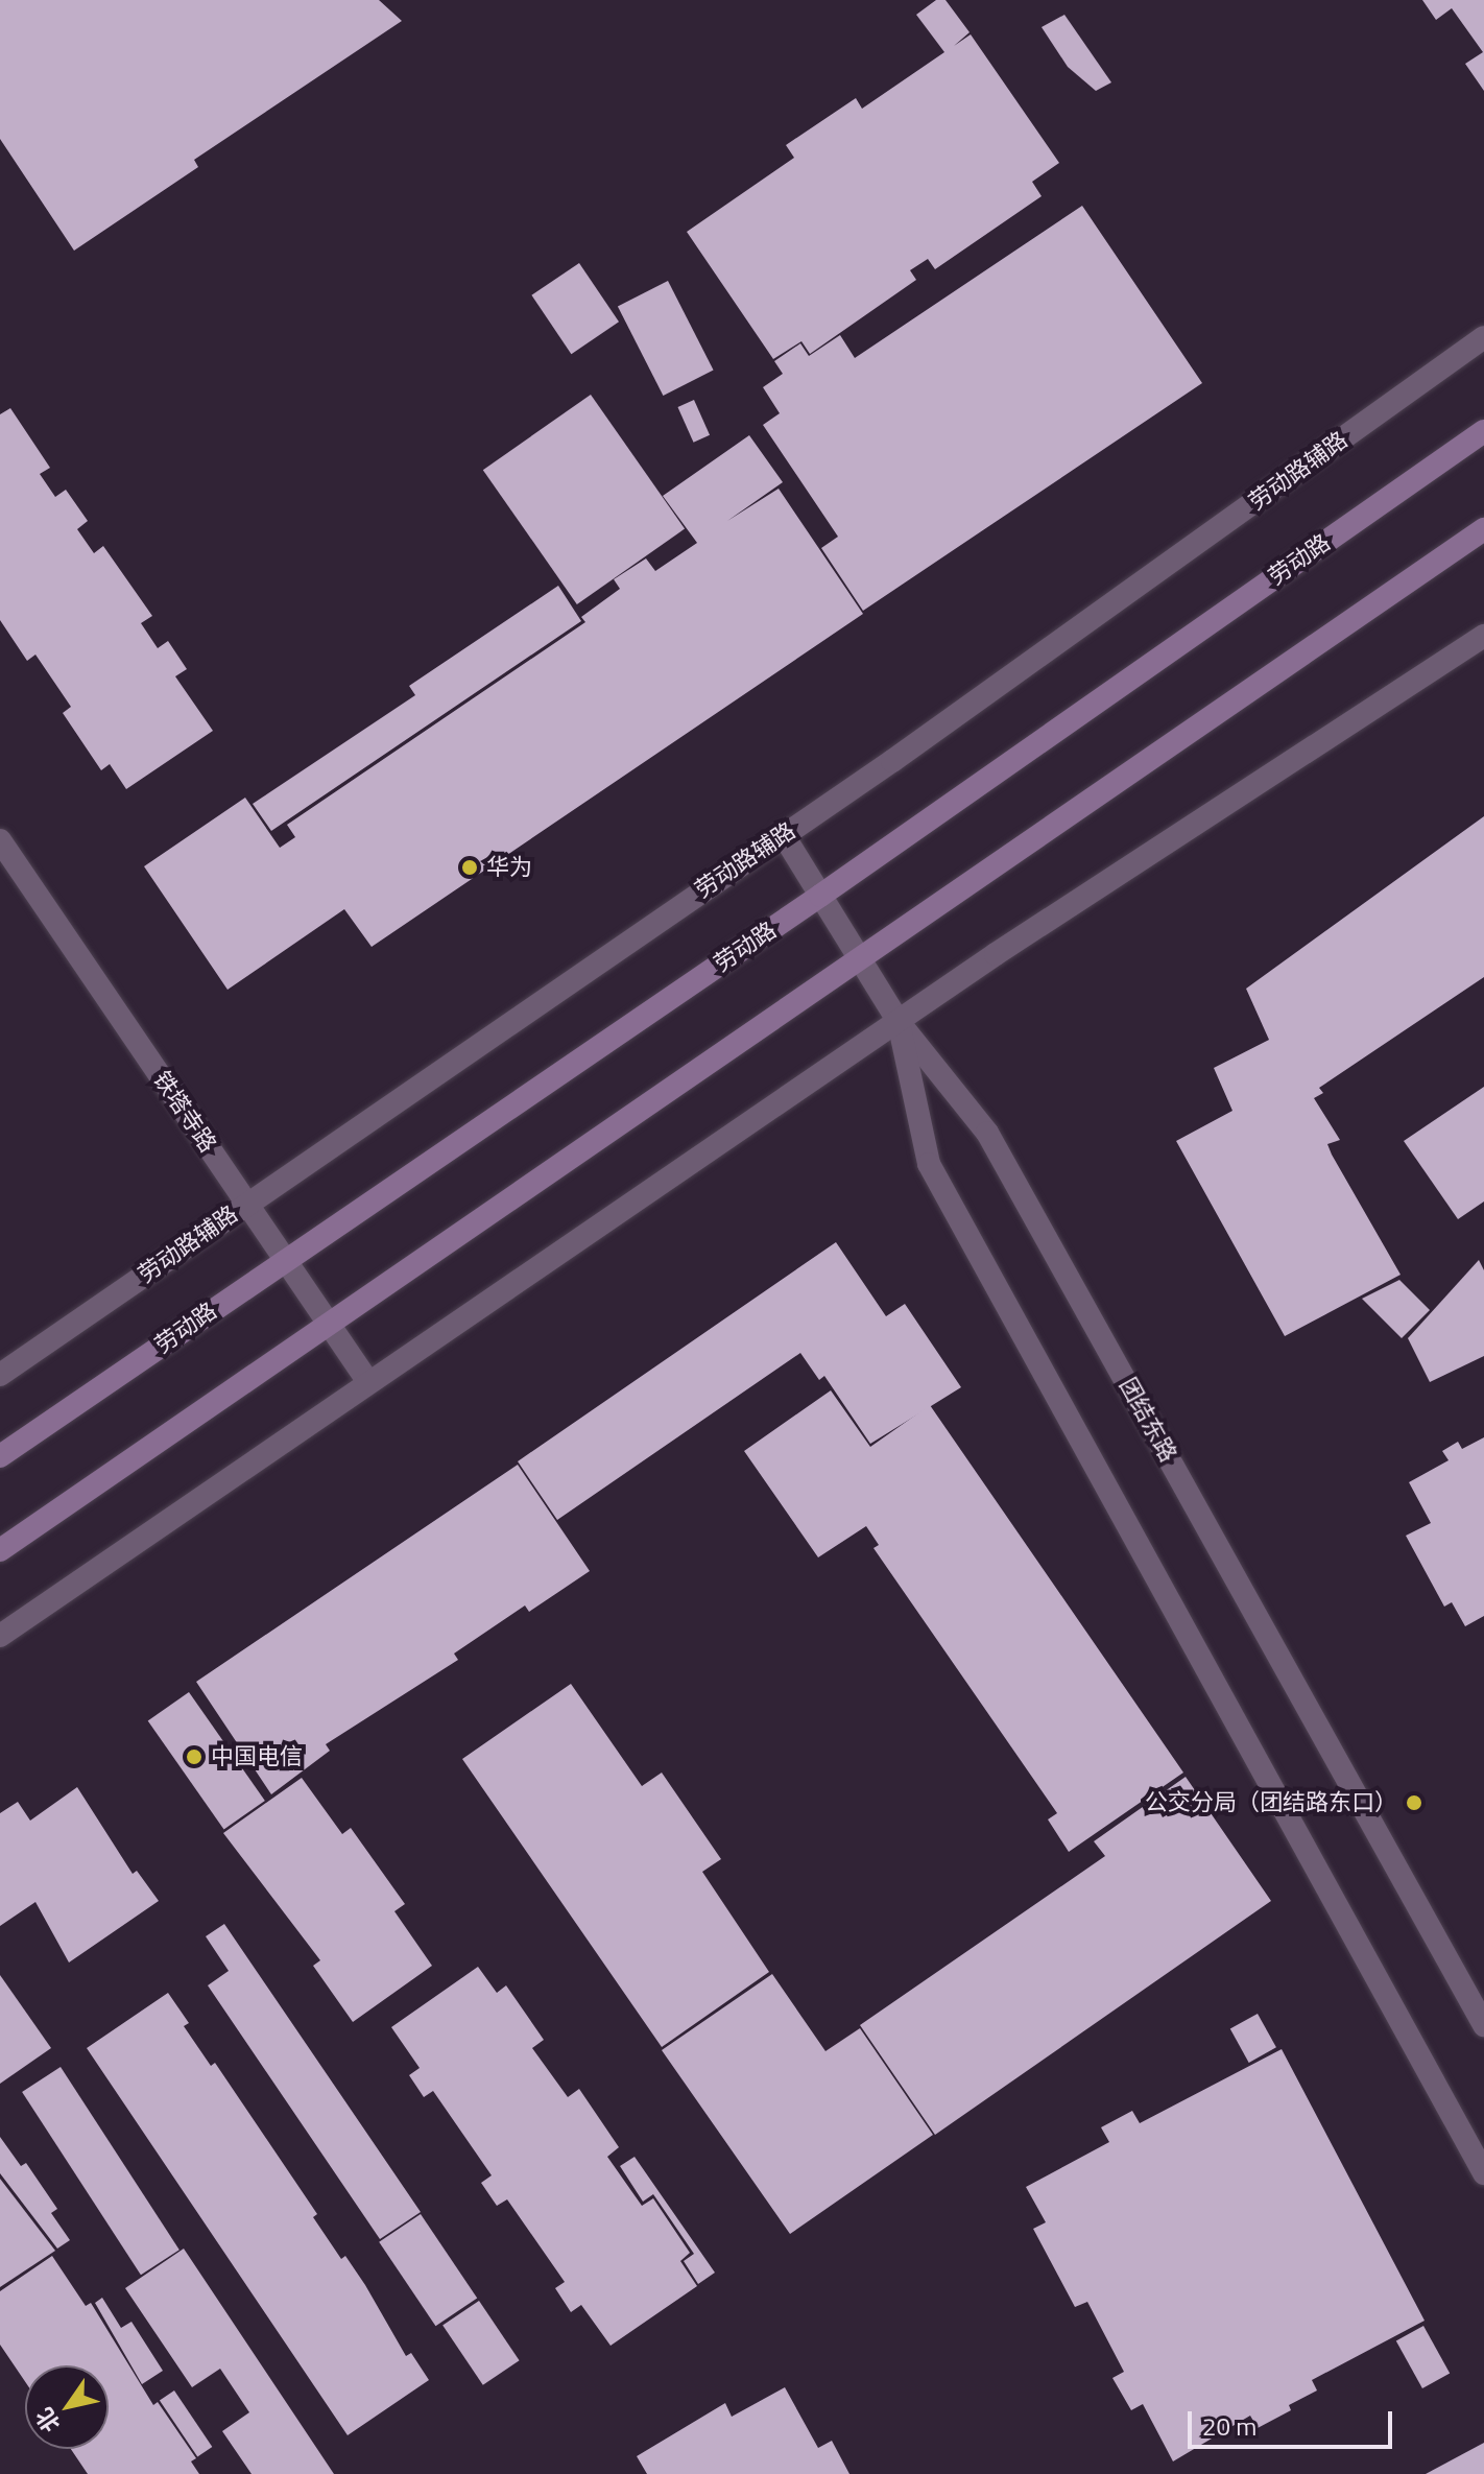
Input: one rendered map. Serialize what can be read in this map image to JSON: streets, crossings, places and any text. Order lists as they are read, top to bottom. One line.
{"streets":{"main road":["劳动路"],"street":["劳动路辅路","铁塔寺路","团结东路"]},"crossings":[["劳动路辅路","铁塔寺路"],["劳动路辅路","团结东路"],["劳动路","铁塔寺路"],["劳动路","团结东路"]],"places":["华为","中国电信","公交分局（团结路东口）"],"scale_bar":"20 m","north":"bottom left"}
